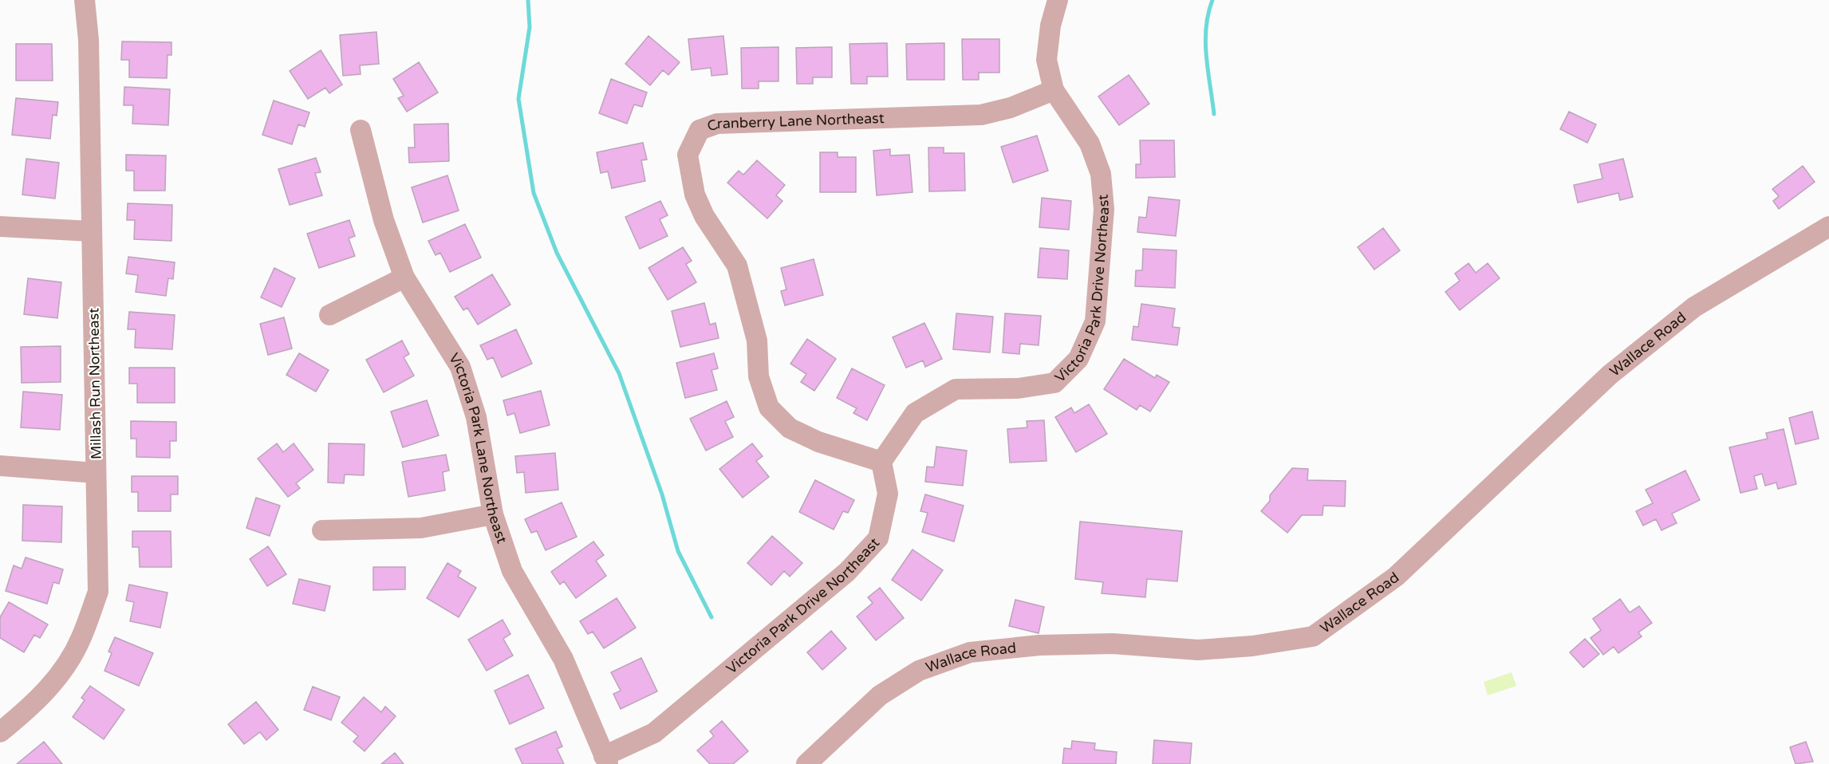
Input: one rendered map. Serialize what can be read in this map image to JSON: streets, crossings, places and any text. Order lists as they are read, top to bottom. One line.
{"streets":{"street":["Cranberry Lane Northeast","Victoria Park Drive Northeast","Wallace Road","Millash Run Northeast","Victoria Park Lane Northeast"]},"crossings":[["Cranberry Lane Northeast","Victoria Park Drive Northeast"],["Victoria Park Drive Northeast","Victoria Park Lane Northeast"]]}
